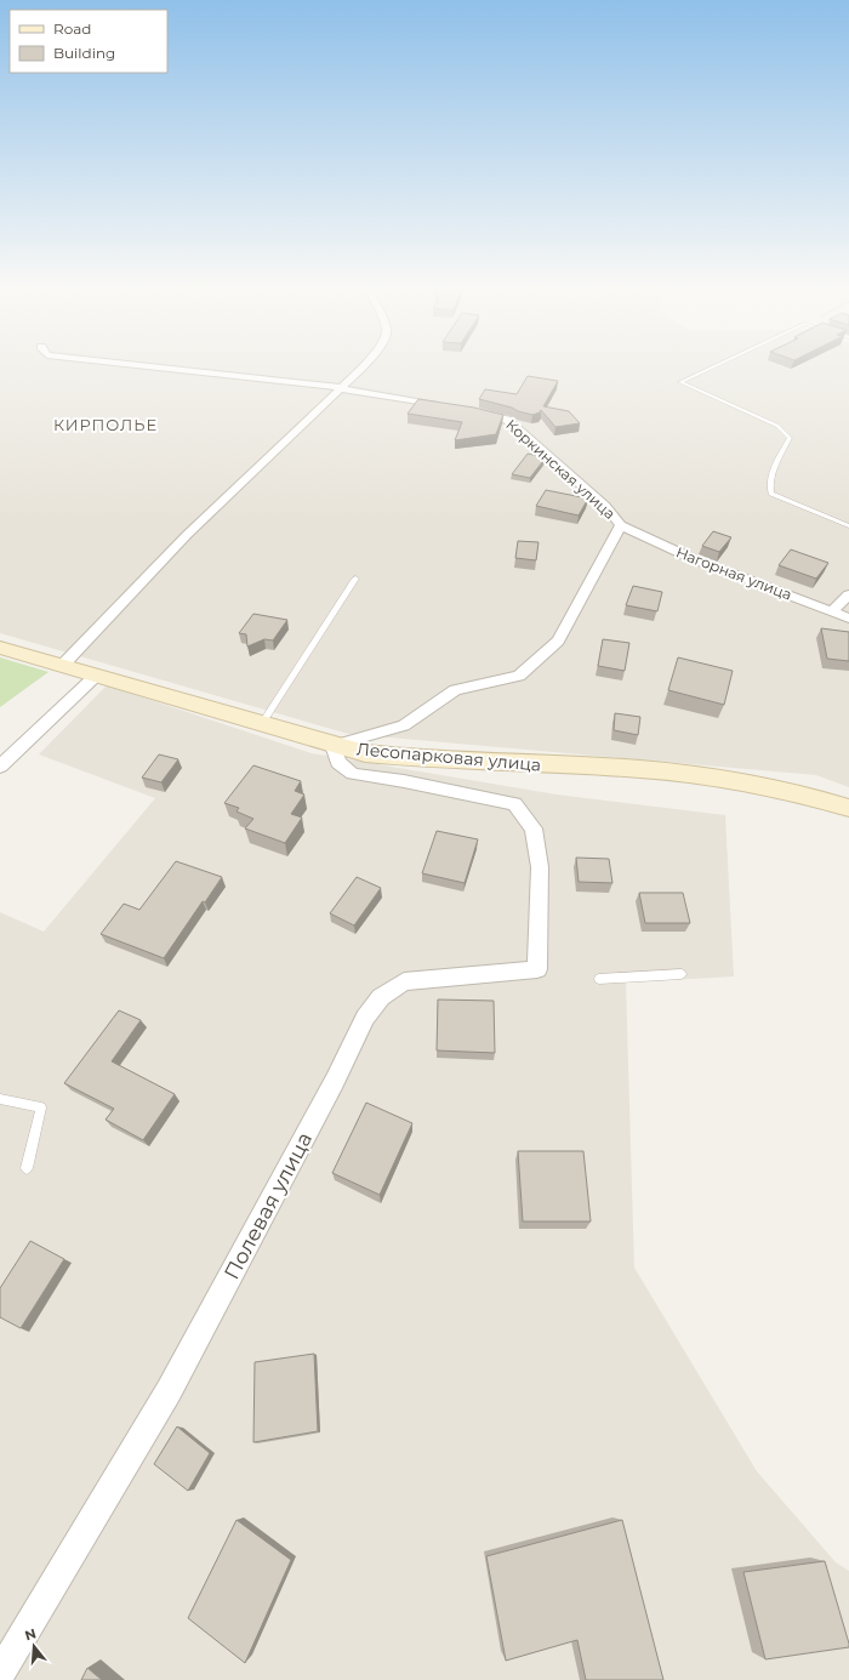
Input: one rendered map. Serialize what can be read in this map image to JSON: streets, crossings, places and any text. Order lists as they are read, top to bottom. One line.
{"streets":{"street":["Коркинская улица","Нагорная улица","Лесопарковая улица","Полевая улица"]},"crossings":[["Коркинская улица","Нагорная улица"],["Лесопарковая улица","Полевая улица"]],"districts":["КИРПОЛЬЕ"],"legend":["Road","Building"],"north":"top"}
